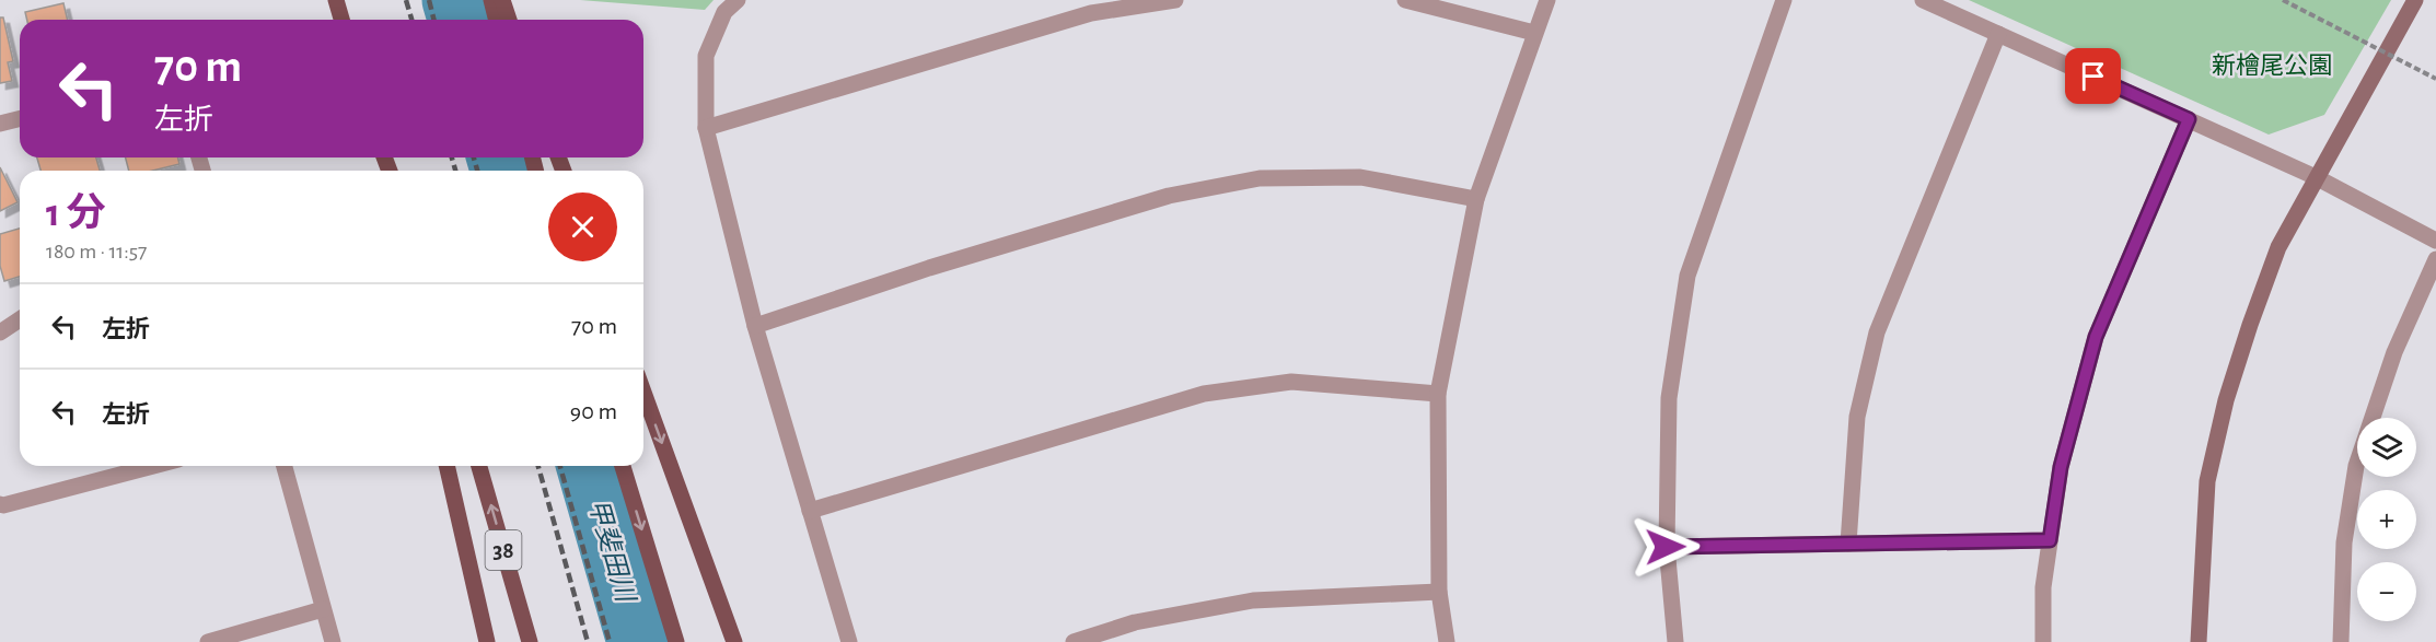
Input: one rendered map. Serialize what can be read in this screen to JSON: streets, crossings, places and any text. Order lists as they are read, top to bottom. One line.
{"streets":{"main road":["38"]},"water":["甲斐田川"],"parks":["新檜尾公園"],"page":{"turn":["70 m","左折"],"heading":["1 分","180 m · 11:57"],"list":[{"name":"左折","value":"70 m"},{"name":"左折","value":"90 m"}],"map_buttons":["+","−"]}}
